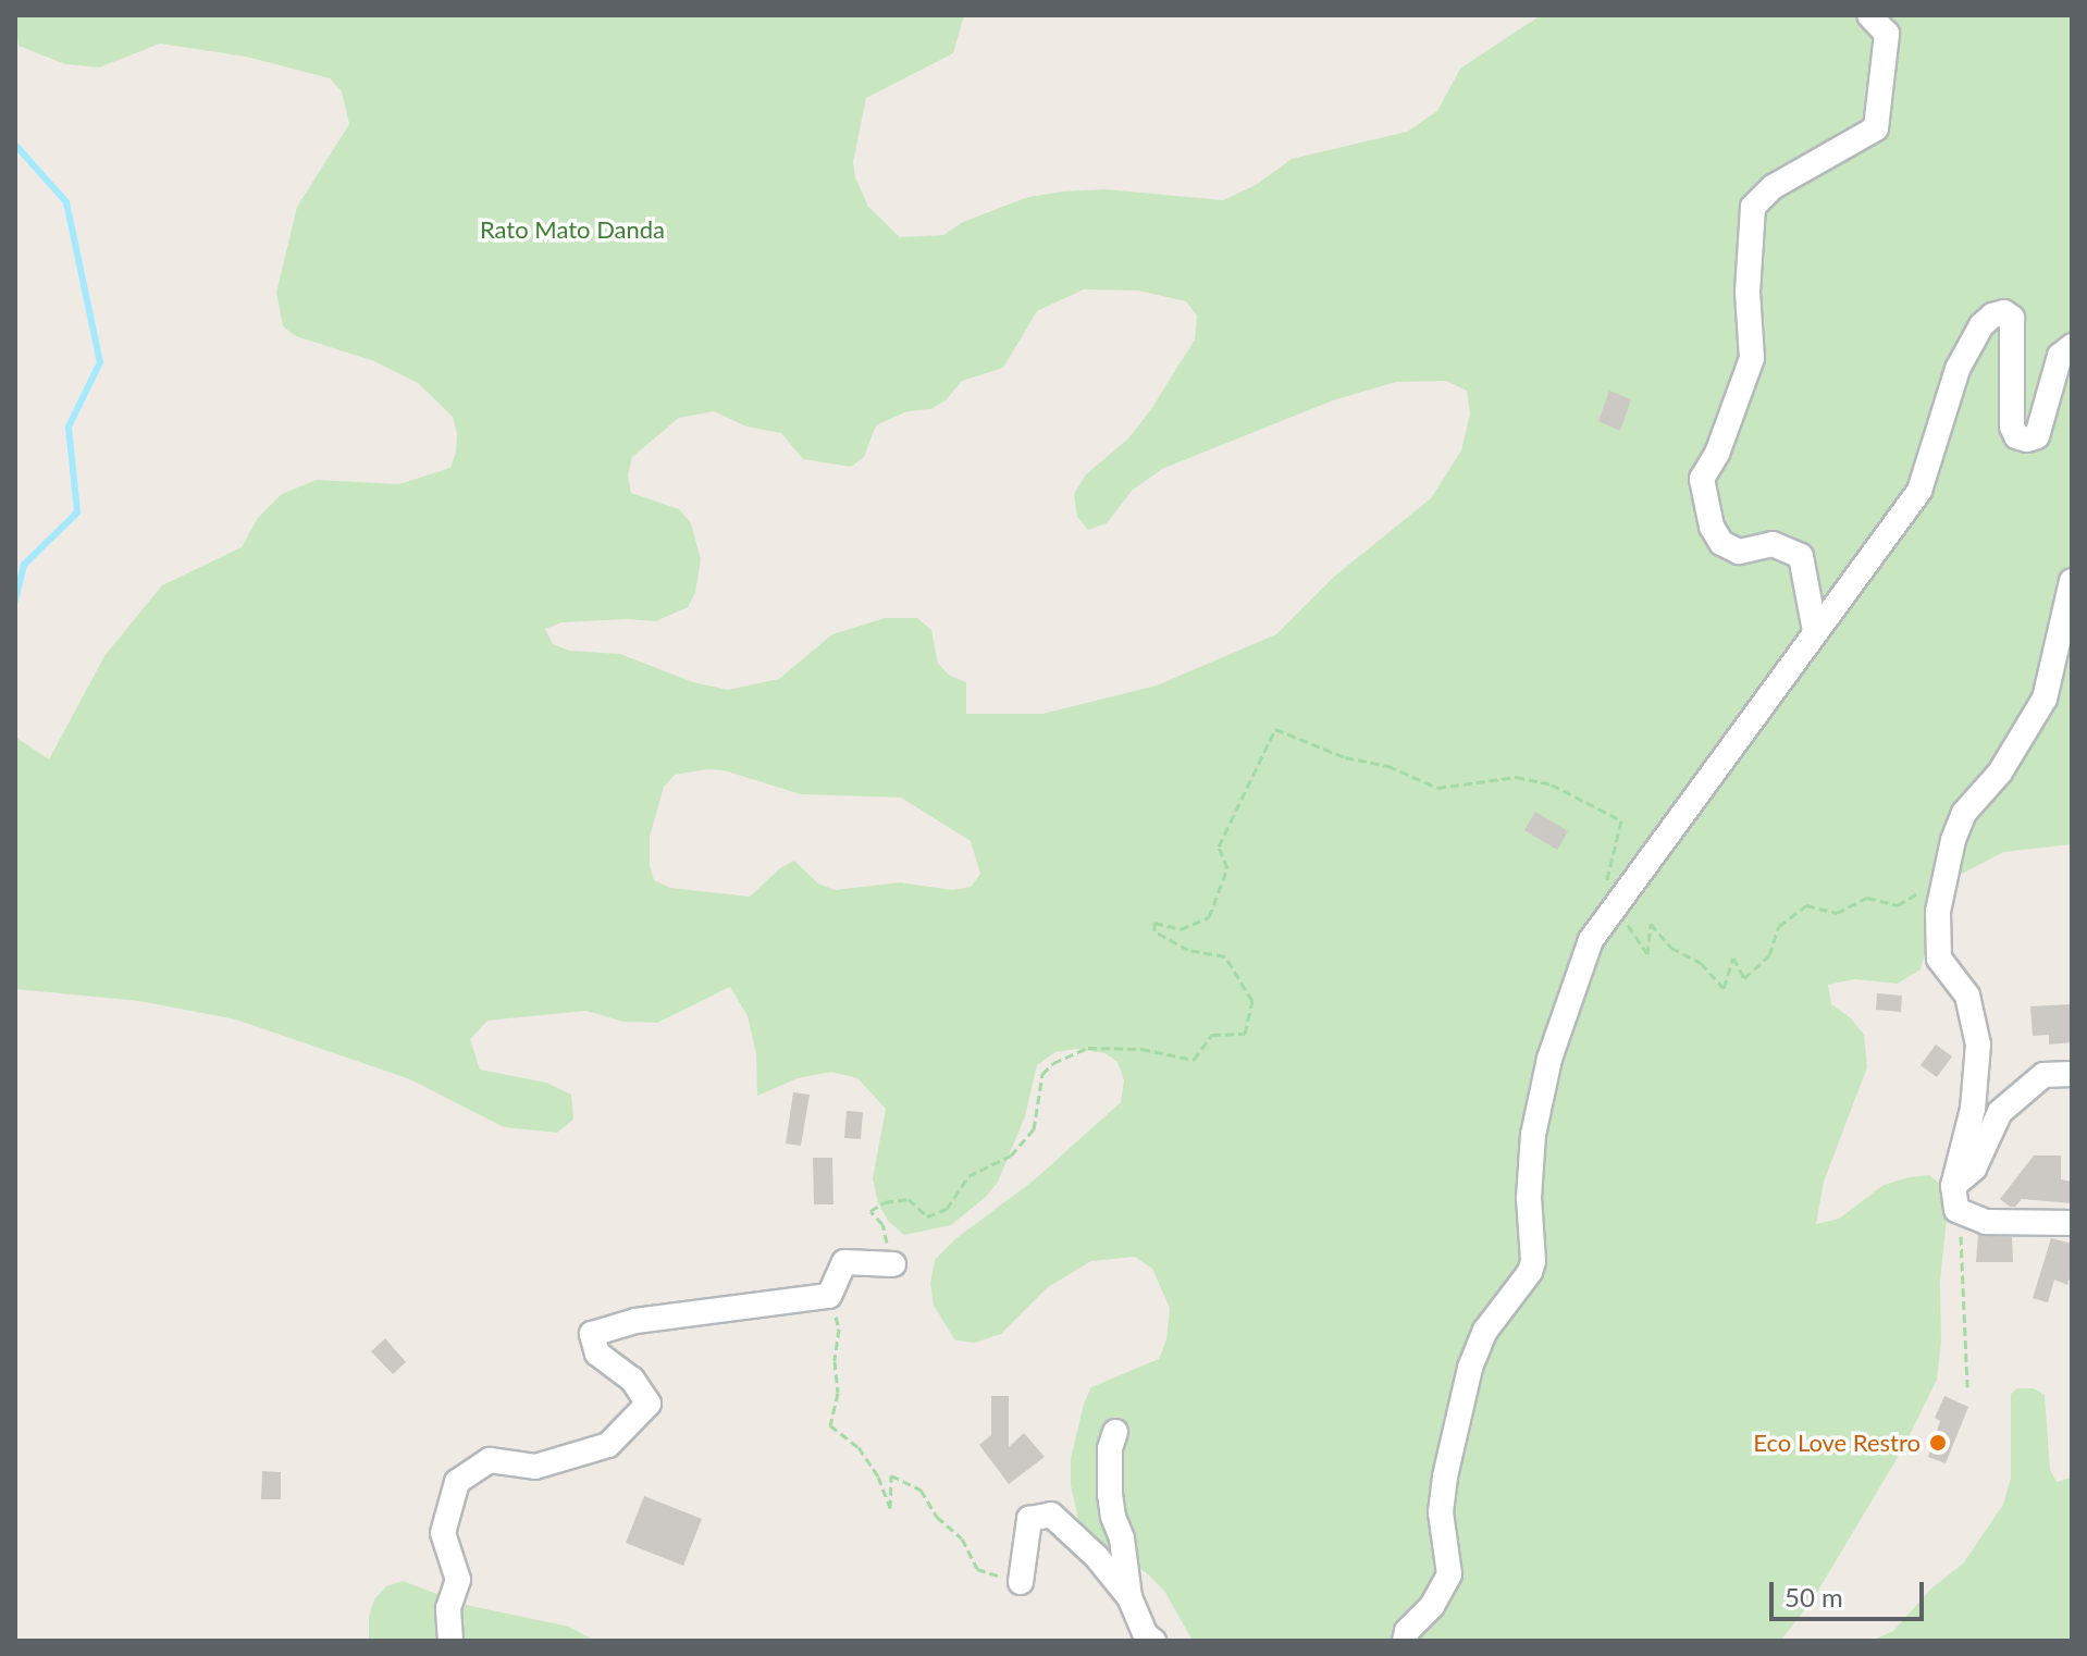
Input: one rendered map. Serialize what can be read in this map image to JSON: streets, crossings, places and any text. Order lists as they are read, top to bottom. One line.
{"parks":["Rato Mato Danda"],"places":["Eco Love Restro"],"scale_bar":"50 m"}
